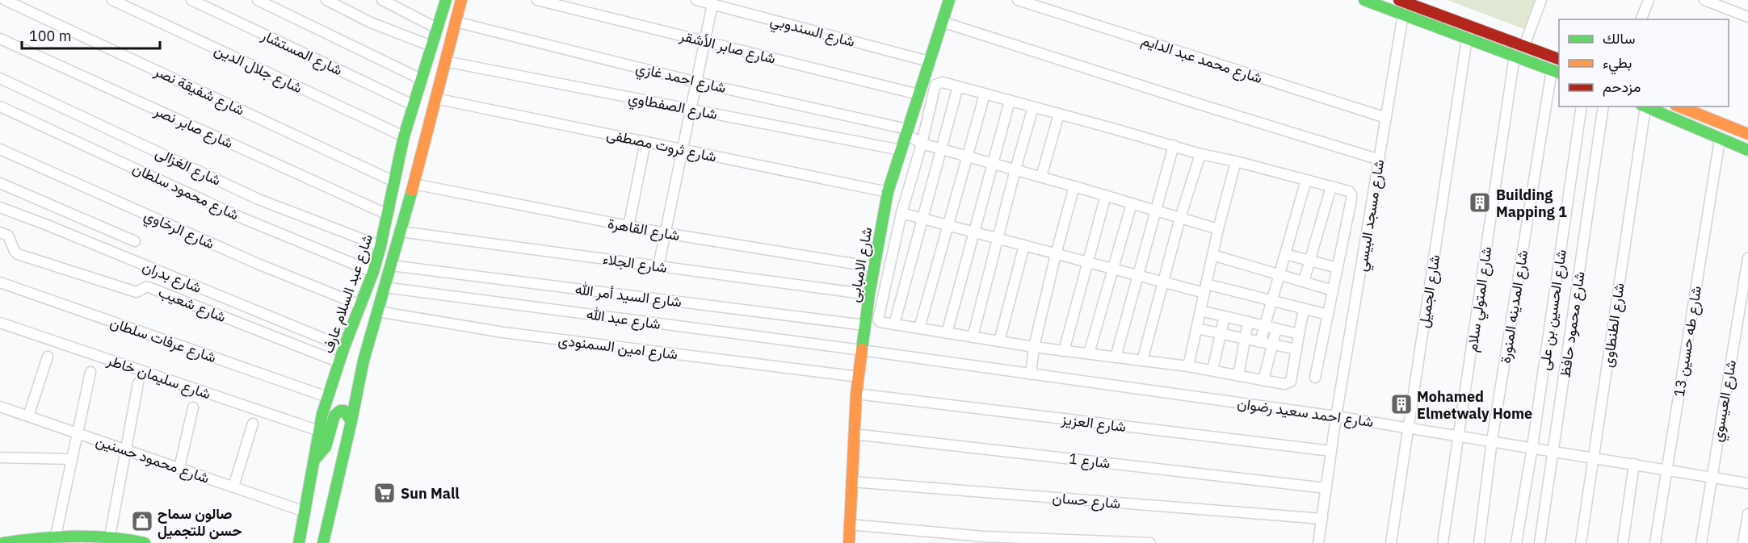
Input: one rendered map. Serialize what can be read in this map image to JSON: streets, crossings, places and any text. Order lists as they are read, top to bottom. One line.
{"streets":{"main road":["شارع الامبابى","شارع عبد السلام عارف"],"street":["شارع السندوبي","شارع صابر الأشقر","شارع المستشار","شارع محمد عبد الدايم","شارع جلال الدين","شارع احمد غازي","شارع شفيقة نصر","شارع الصفطاوي","شارع صابر نصر","شارع ثروت مصطفى","شارع الغزالى","شارع محمود سلطان","شارع مسجد البيسي","شارع الرخاوي","شارع القاهرة","شارع الجلاء","شارع بدران","شارع الجميل","شارع السيد أمر الله","شارع المتولي سلام","شارع شعيب","شارع المدينه المنورة","شارع الحسين بن على","شارع عبد الله","شارع محمود حافظ","شارع الطنطاوى","شارع عرفات سلطان","شارع طه حسين 13","شارع امين السمنودى","شارع سليمان خاطر","شارع العيسوي","شارع احمد سعيد رضوان","شارع العزيز","شارع محمود حسنين","شارع 1","شارع حسان"]},"crossings":[["شارع السندوبي","شارع الامبابى"],["شارع صابر الأشقر","شارع الامبابى"],["شارع المستشار","شارع عبد السلام عارف"],["شارع محمد عبد الدايم","شارع مسجد البيسي"],["شارع جلال الدين","شارع عبد السلام عارف"],["شارع احمد غازي","شارع الامبابى"],["شارع شفيقة نصر","شارع عبد السلام عارف"],["شارع الصفطاوي","شارع الامبابى"],["شارع صابر نصر","شارع عبد السلام عارف"],["شارع ثروت مصطفى","شارع الامبابى"],["شارع الغزالى","شارع عبد السلام عارف"],["شارع محمود سلطان","شارع عبد السلام عارف"],["شارع مسجد البيسي","شارع احمد سعيد رضوان"],["شارع مسجد البيسي","شارع العزيز"],["شارع مسجد البيسي","شارع 1"],["شارع مسجد البيسي","شارع حسان"],["شارع الرخاوي","شارع عبد السلام عارف"],["شارع القاهرة","شارع الامبابى"],["شارع الجلاء","شارع الامبابى"],["شارع الامبابى","شارع السيد أمر الله"],["شارع الامبابى","شارع عبد الله"],["شارع الامبابى","شارع امين السمنودى"],["شارع الامبابى","شارع احمد سعيد رضوان"],["شارع الامبابى","شارع العزيز"],["شارع الامبابى","شارع 1"],["شارع الامبابى","شارع حسان"],["شارع بدران","شارع عبد السلام عارف"],["شارع الجميل","شارع احمد سعيد رضوان"],["شارع عبد السلام عارف","شارع شعيب"],["شارع عبد السلام عارف","شارع عرفات سلطان"],["شارع عبد السلام عارف","شارع سليمان خاطر"],["شارع عبد السلام عارف","شارع محمود حسنين"],["شارع المتولي سلام","شارع احمد سعيد رضوان"],["شارع المدينه المنورة","شارع احمد سعيد رضوان"],["شارع الحسين بن على","شارع احمد سعيد رضوان"],["شارع عبد الله","شارع احمد سعيد رضوان"],["شارع محمود حافظ","شارع احمد سعيد رضوان"],["شارع الطنطاوى","شارع احمد سعيد رضوان"],["شارع طه حسين 13","شارع احمد سعيد رضوان"],["شارع العيسوي","شارع احمد سعيد رضوان"]],"places":{"building":["Building Mapping 1","Mohamed Elmetwaly Home"],"supermarket":["Sun Mall"],"shop":["صالون سماح حسن للتجميل"]},"legend":["سالك","بطيء","مزدحم"],"scale_bar":"100 m"}
